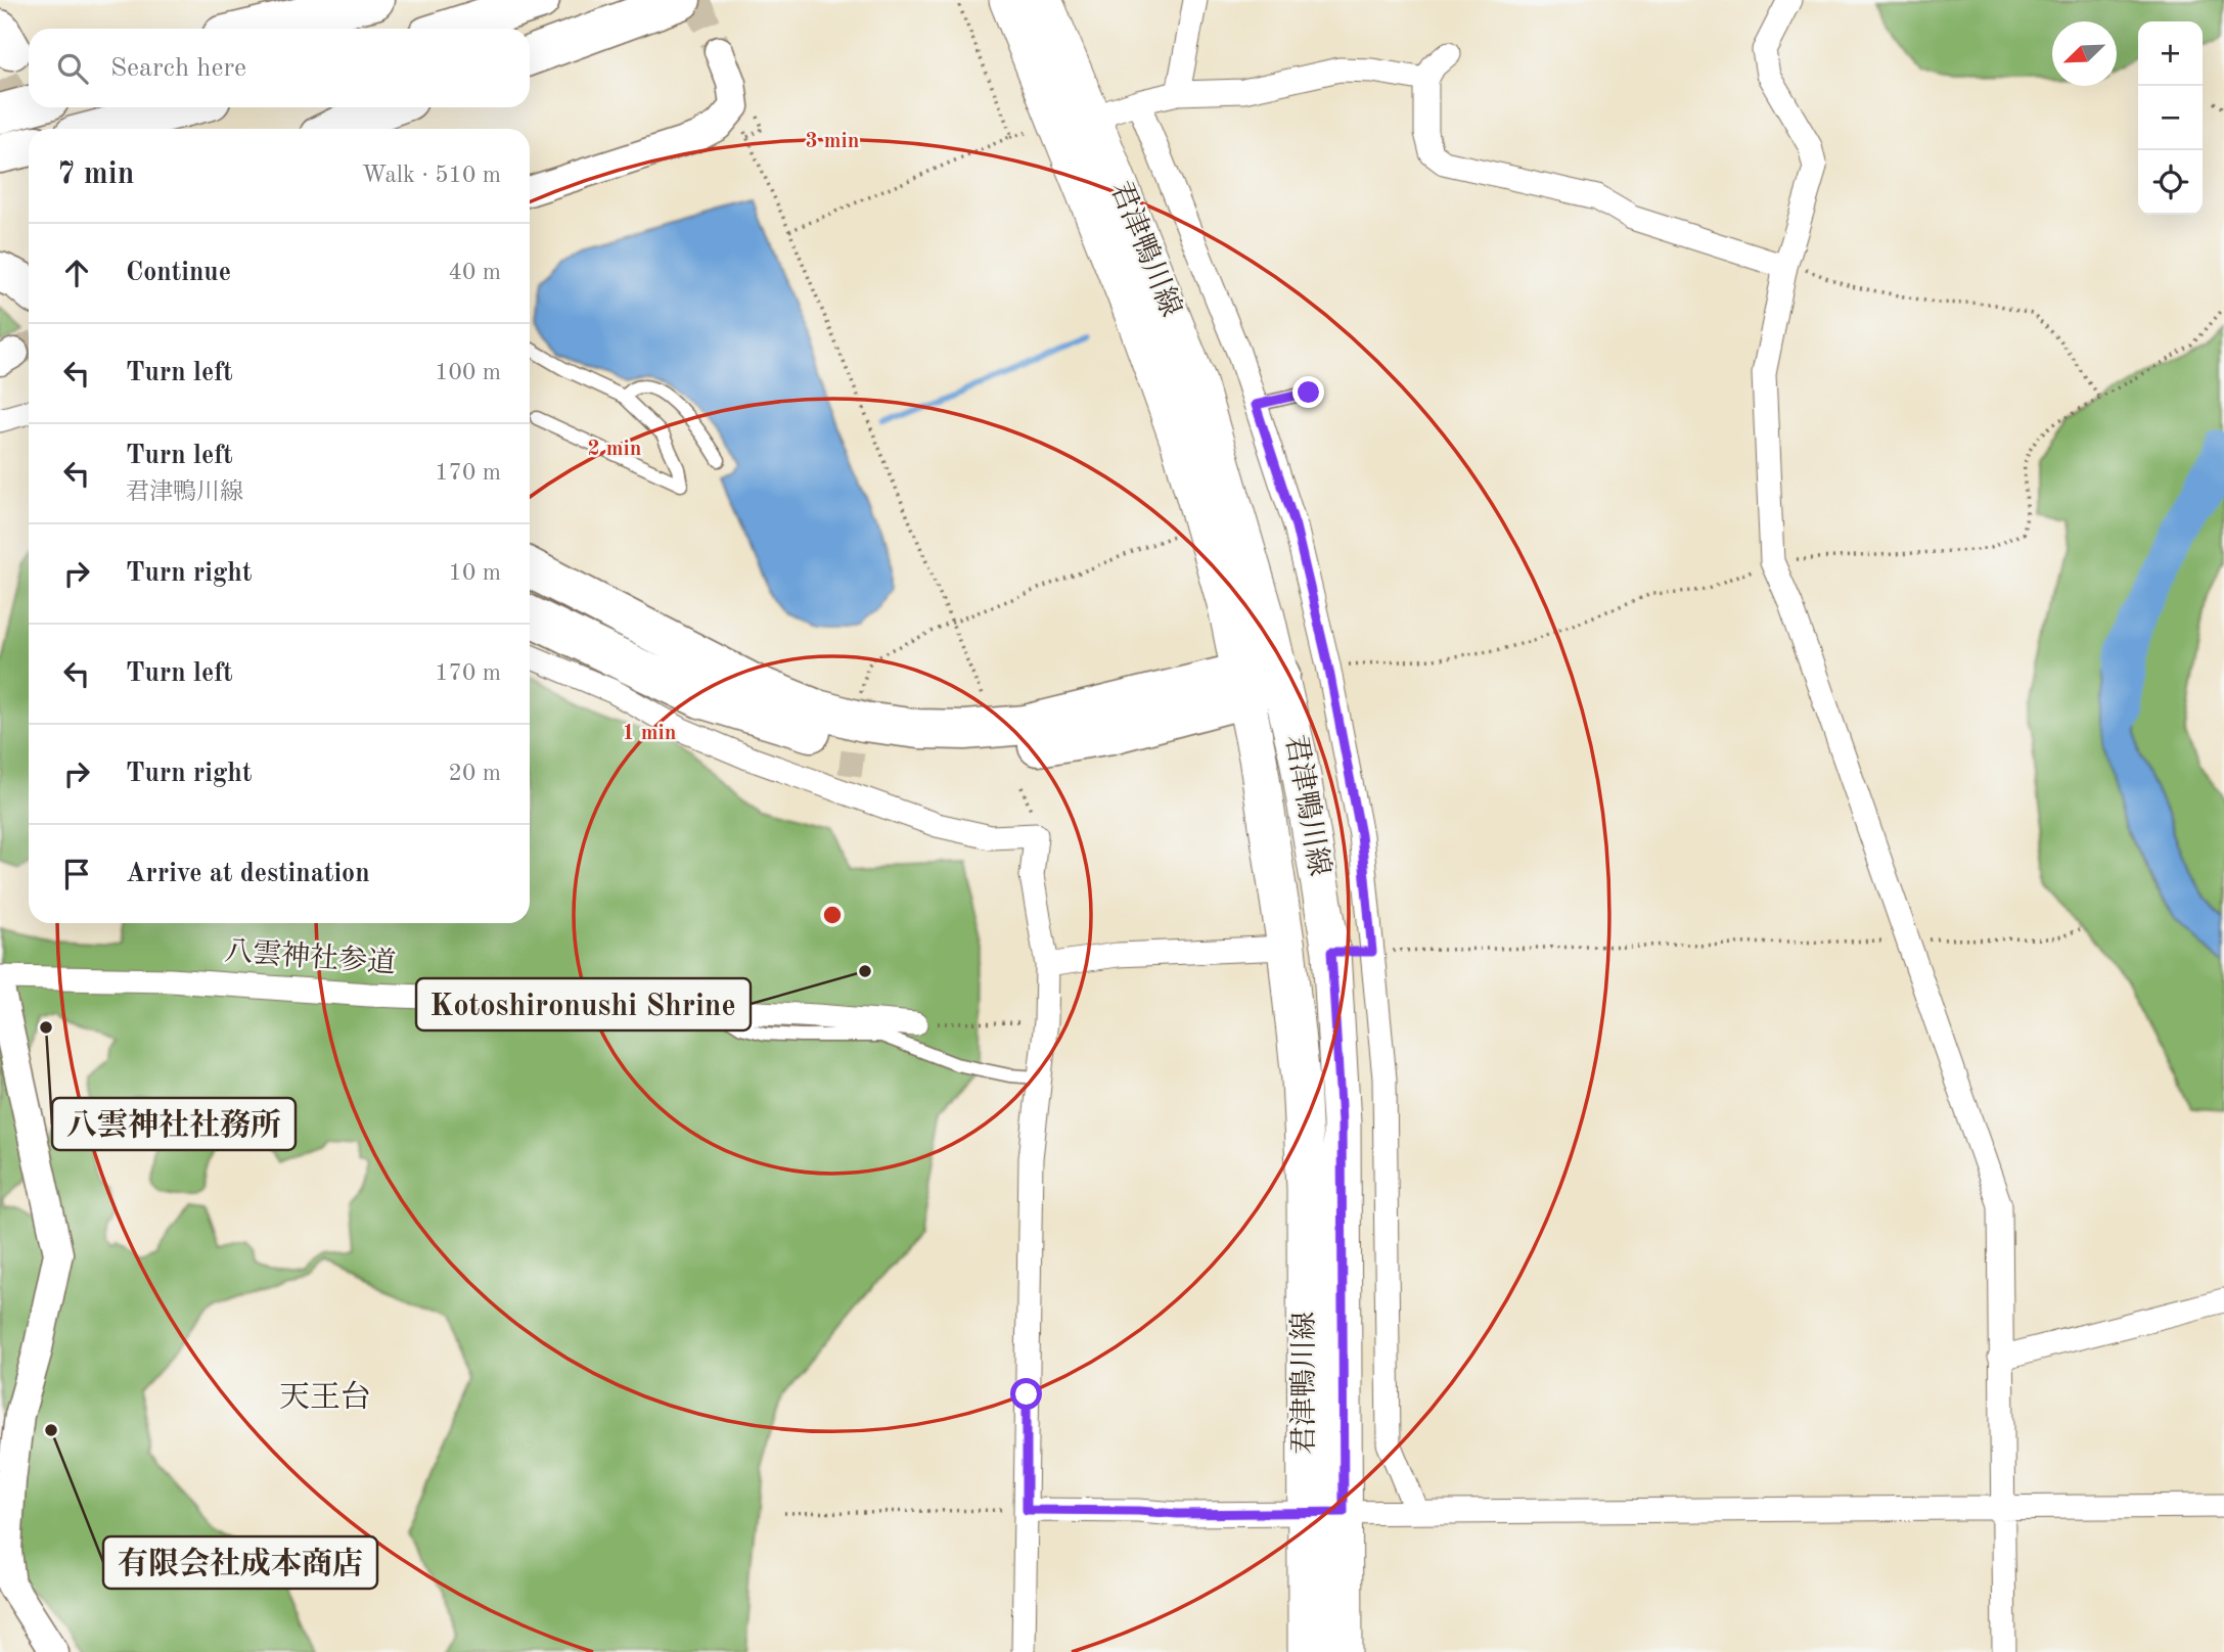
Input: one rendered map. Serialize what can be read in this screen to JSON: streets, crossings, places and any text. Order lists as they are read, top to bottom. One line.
{"streets":{"main road":["君津鴨川線"],"street":["八雲神社参道"]},"districts":["天王台"],"places":["Kotoshironushi Shrine","八雲神社社務所","有限会社成本商店"],"north":"bottom left","page":{"map_buttons":["+","−"],"search":"Search here","heading":["7 min","Walk · 510 m"],"list":[["Continue","40 m"],["Turn left","100 m"],["Turn left","君津鴨川線","170 m"],["Turn right","10 m"],["Turn left","170 m"],["Turn right","20 m"],"Arrive at destination"]},"rings":["3 min","2 min","1 min"]}
